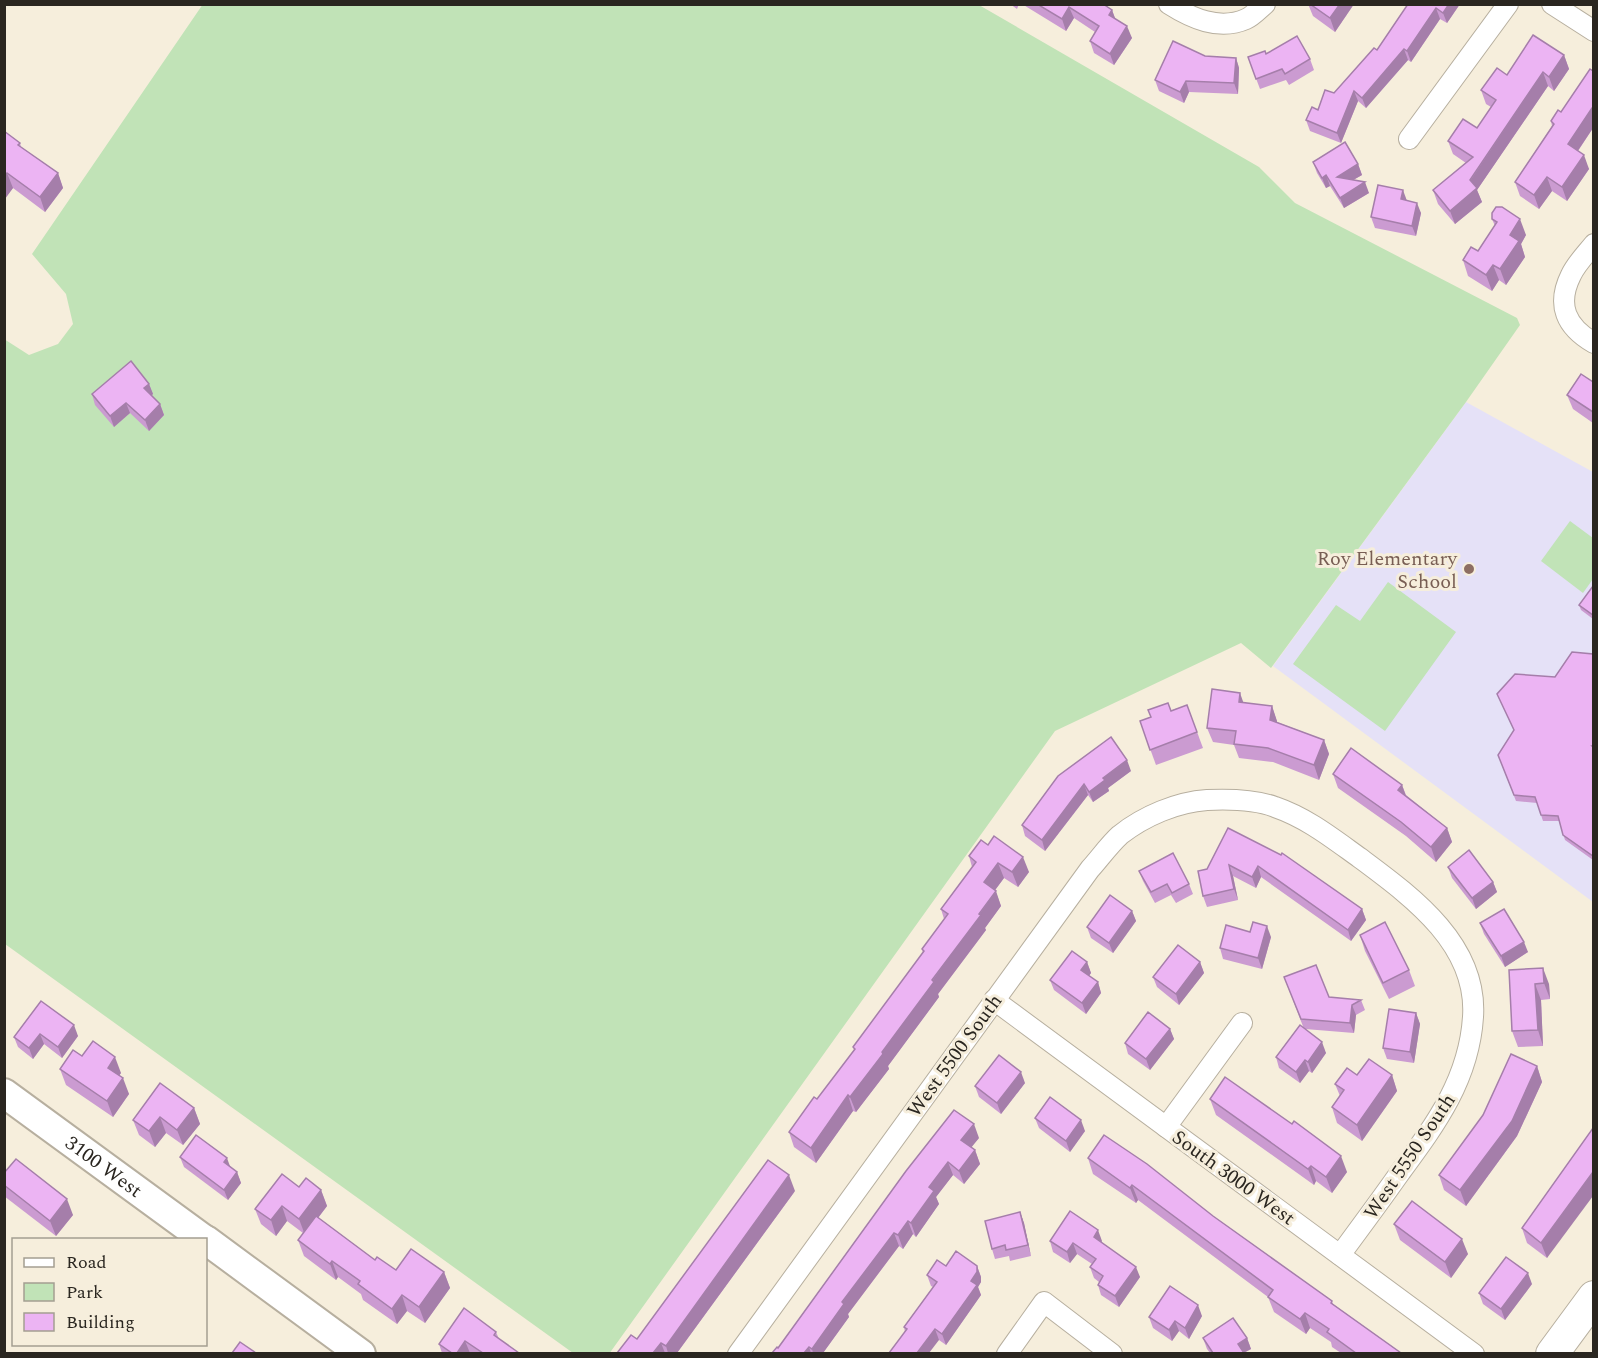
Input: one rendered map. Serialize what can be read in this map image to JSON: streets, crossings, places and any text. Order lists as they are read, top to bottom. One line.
{"streets":{"street":["West 5500 South","West 5550 South","3100 West","South 3000 West"]},"crossings":[["West 5500 South","West 5550 South"],["West 5500 South","South 3000 West"],["West 5550 South","South 3000 West"]],"places":["Roy Elementary School"],"legend":["Road","Park","Building"]}
